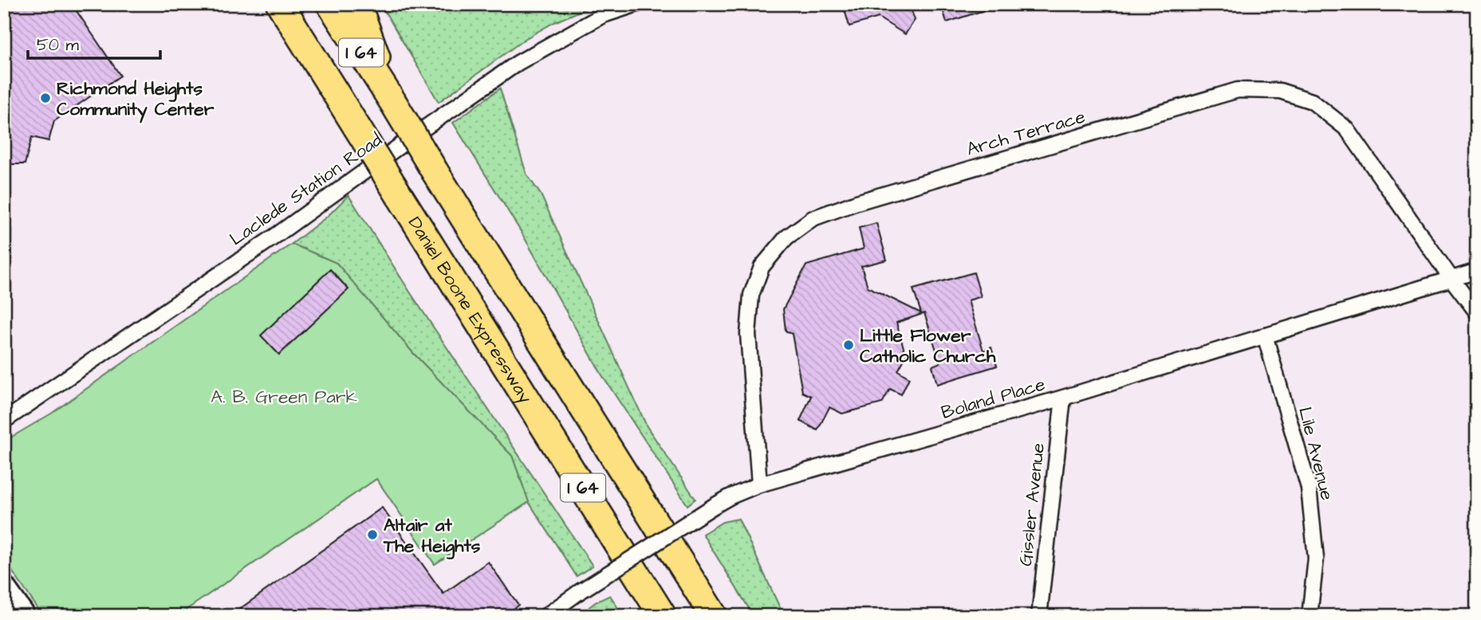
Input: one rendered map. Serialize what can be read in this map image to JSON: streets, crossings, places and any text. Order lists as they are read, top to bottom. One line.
{"streets":{"highway":["I 64","Daniel Boone Expressway"],"street":["Arch Terrace","Laclede Station Road","Boland Place","Lile Avenue","Gissler Avenue"]},"crossings":[["Arch Terrace","Boland Place"],["Boland Place","Lile Avenue"],["Boland Place","Gissler Avenue"]],"parks":["A. B. Green Park"],"places":["Richmond Heights Community Center","Little Flower Catholic Church","Altair at The Heights"],"scale_bar":"50 m"}
